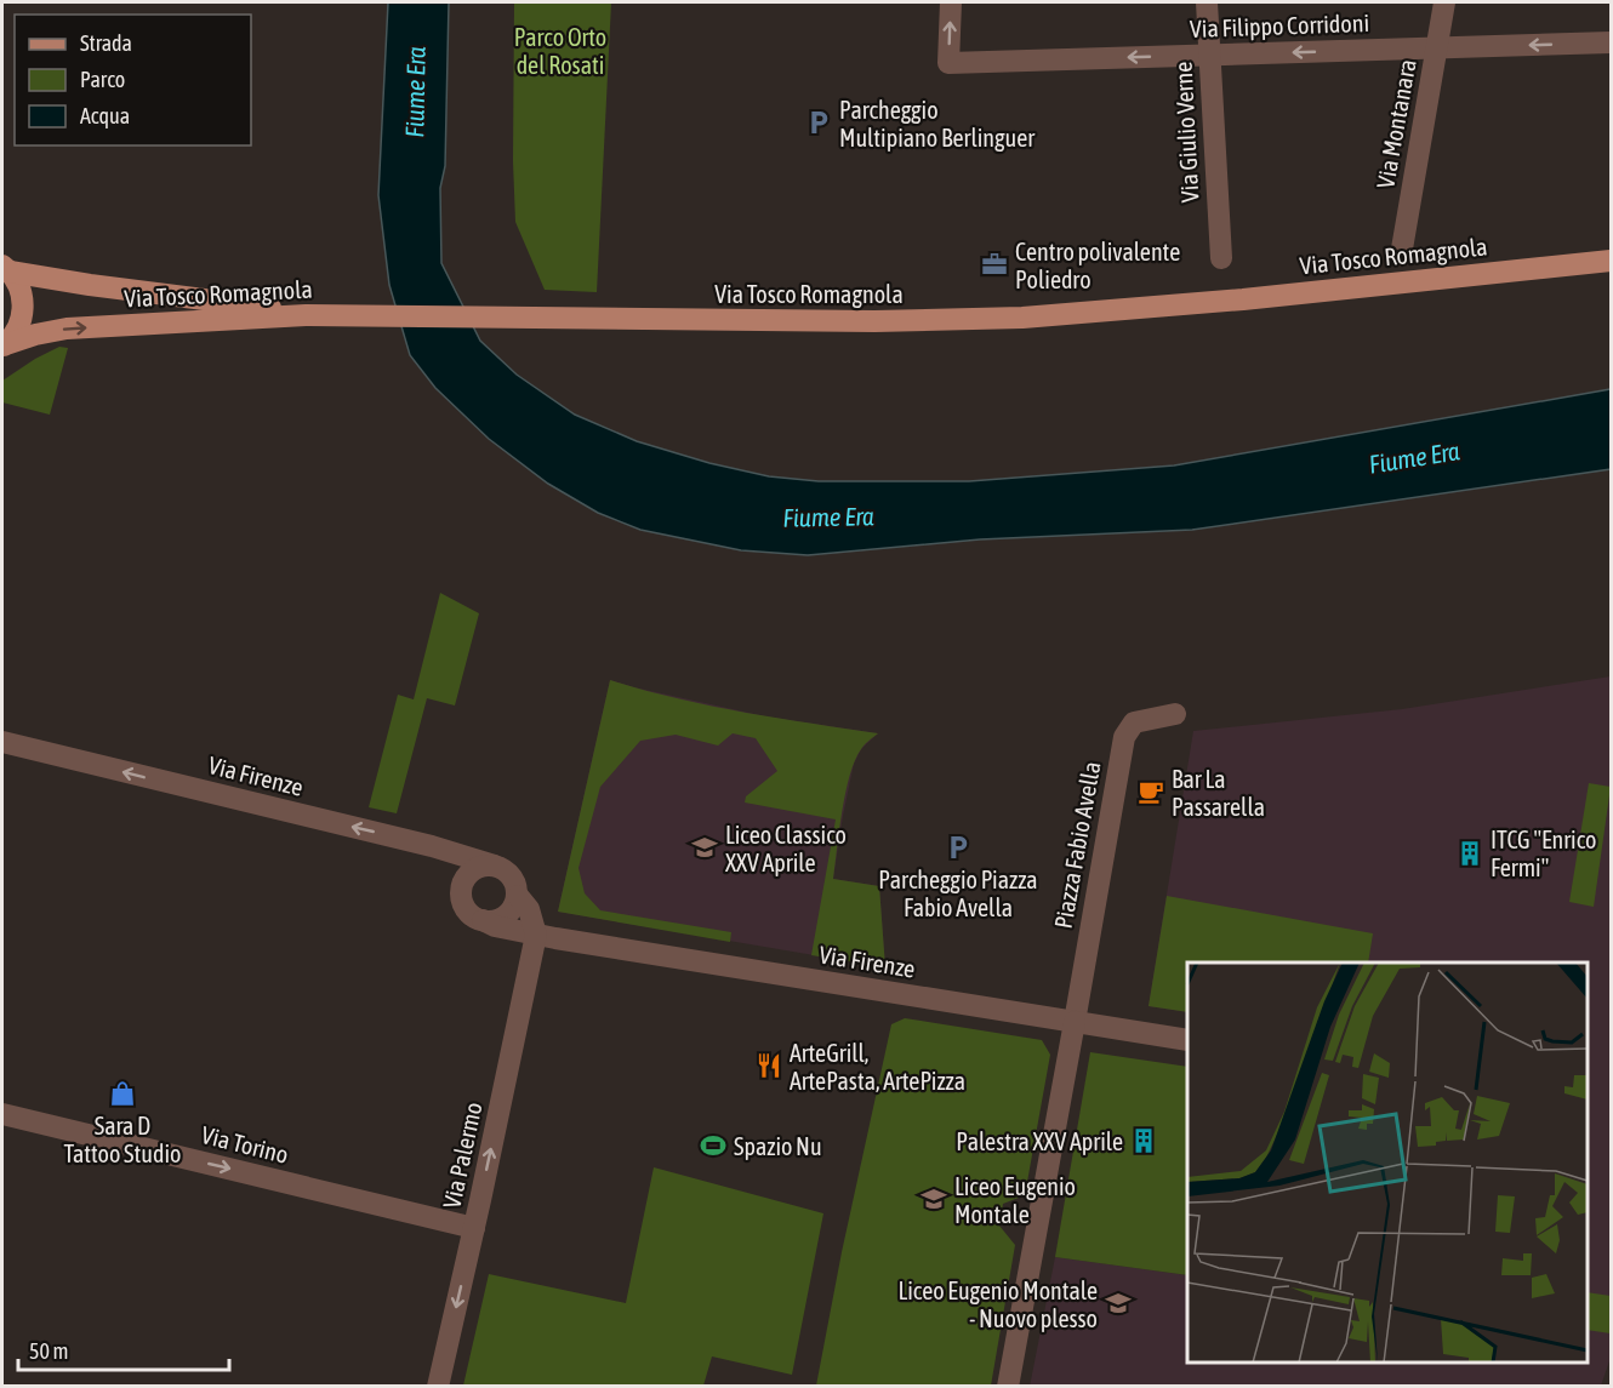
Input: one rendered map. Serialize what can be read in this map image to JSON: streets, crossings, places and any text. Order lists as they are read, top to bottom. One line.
{"streets":{"main road":["Via Tosco Romagnola"],"street":["Via Filippo Corridoni","Via Montanara","Via Giulio Verne","Via Firenze","Piazza Fabio Avella","Via Torino","Via Palermo"]},"crossings":[["Via Filippo Corridoni","Via Montanara"],["Via Filippo Corridoni","Via Giulio Verne"],["Via Firenze","Piazza Fabio Avella"],["Via Firenze","Via Palermo"],["Via Torino","Via Palermo"]],"one_way":["Via Filippo Corridoni","Via Firenze","Via Torino"],"water":["Fiume Era"],"parks":["Parco Orto del Rosati"],"places":{"parking":["Parcheggio Multipiano Berlinguer","Parcheggio Piazza Fabio Avella"],"office":["Centro polivalente Poliedro"],"cafe":["Bar La Passarella"],"school or university":["Liceo Classico XXV Aprile","Liceo Eugenio Montale","Liceo Eugenio Montale - Nuovo plesso"],"building":["ITCG \"Enrico Fermi\"","Palestra XXV Aprile"],"restaurant":["ArteGrill, ArtePasta, ArtePizza"],"shop":["Sara D Tattoo Studio"],"sports":["Spazio Nu"]},"legend":["Strada","Parco","Acqua"],"scale_bar":"50 m"}
